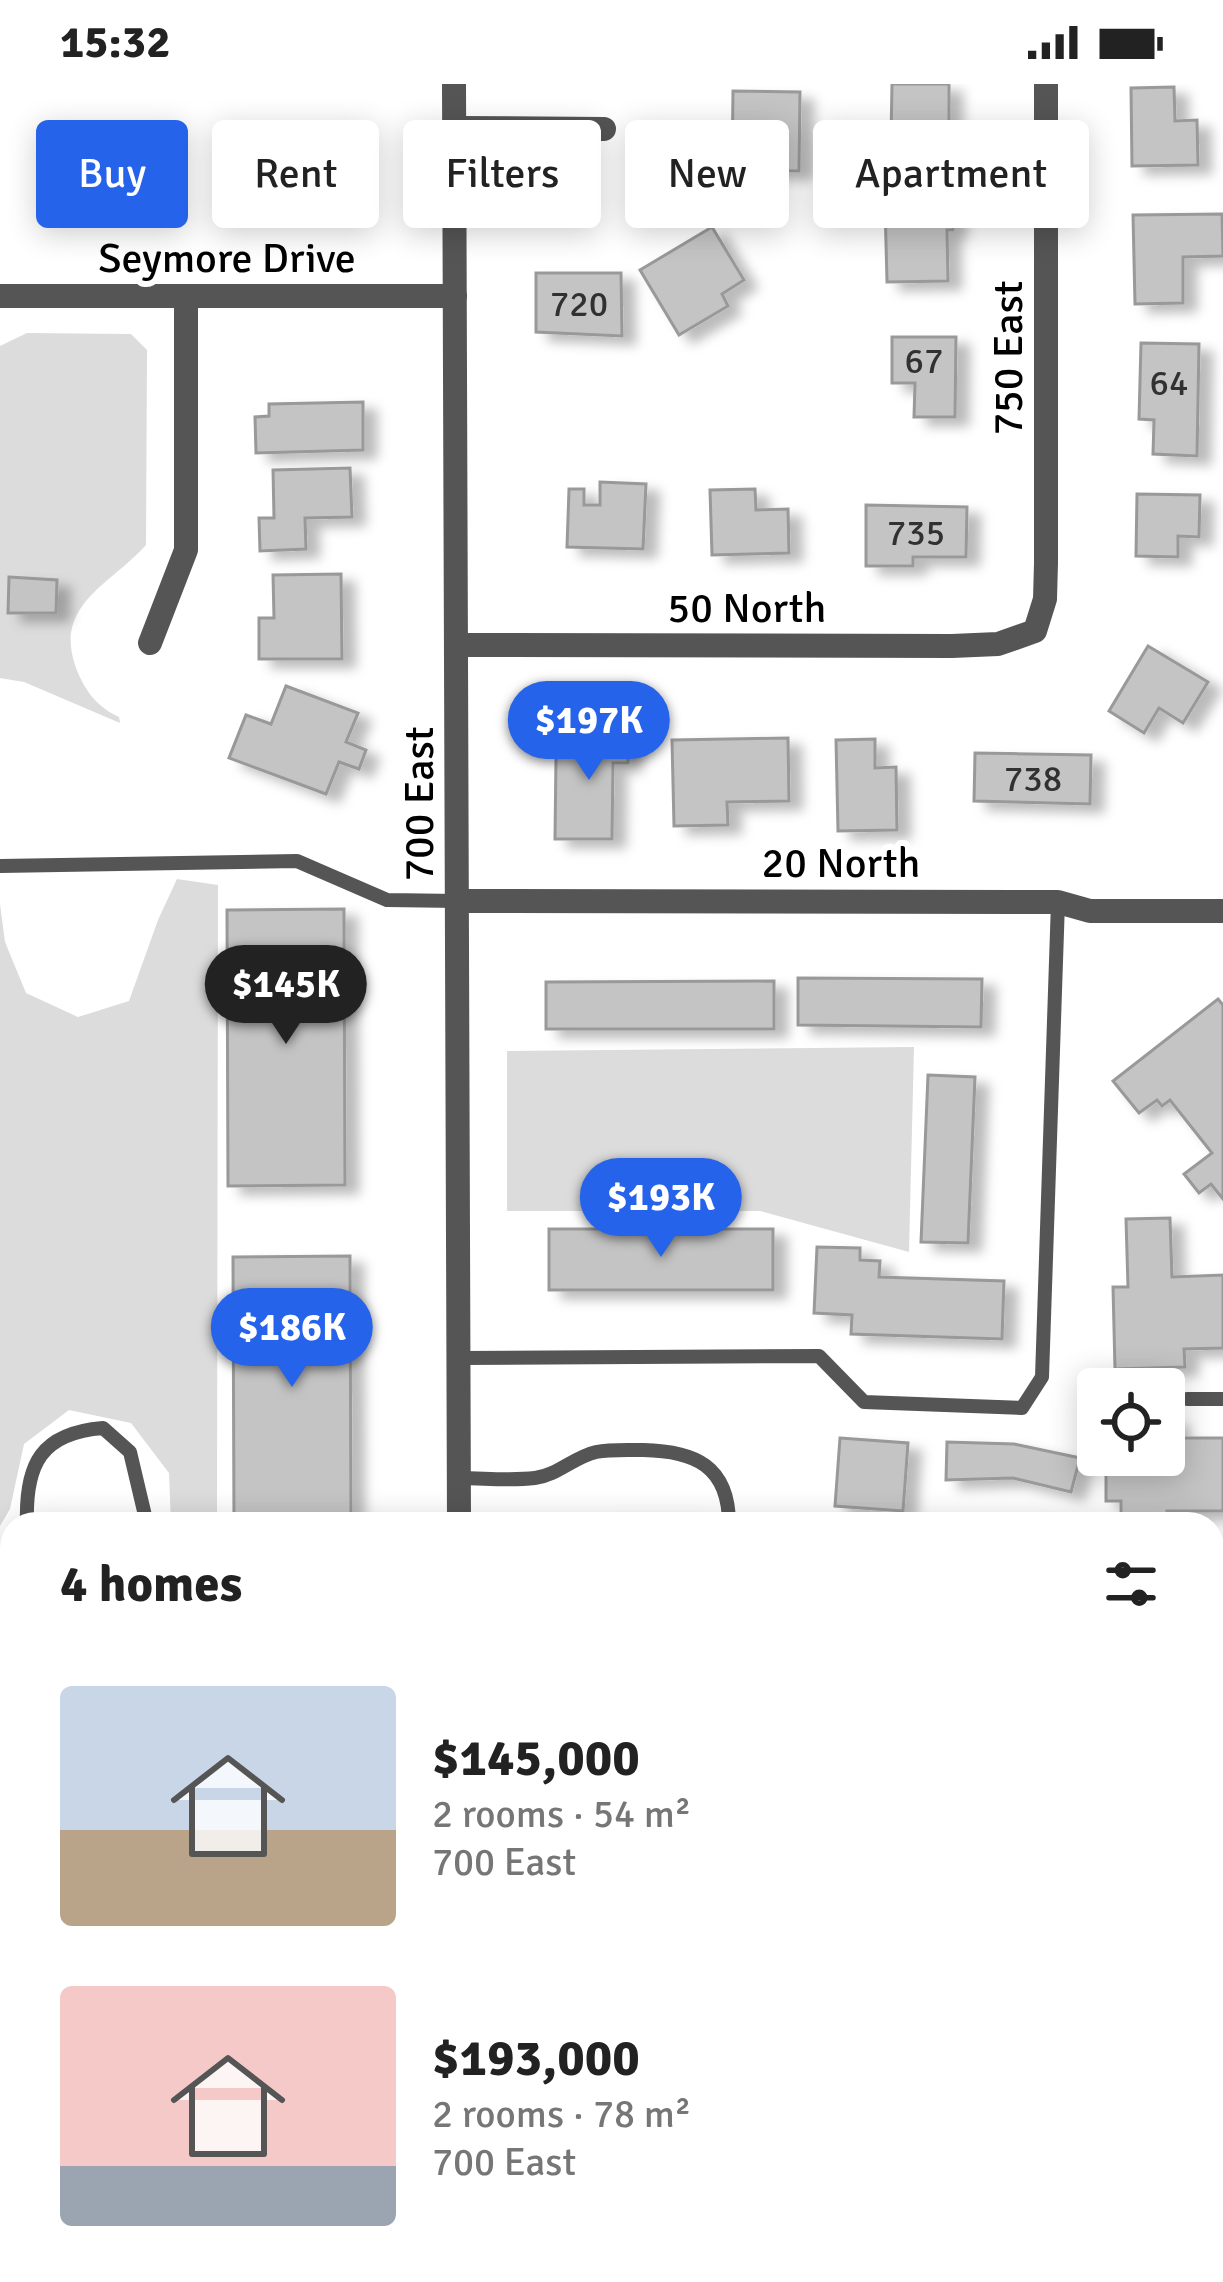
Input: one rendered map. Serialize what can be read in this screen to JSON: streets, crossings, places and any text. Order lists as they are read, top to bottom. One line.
{"streets":{"street":["Seymore Drive","750 East","50 North","700 East","20 North"]},"crossings":[["Seymore Drive","700 East"],["750 East","50 North"],["50 North","700 East"],["700 East","20 North"]],"house_numbers":["720","67","64","735","738"],"page":{"status":"15:32","chip":["Buy","Rent","Filters","New","Apartment"],"price":["$197K","$145K","$193K","$186K"],"heading":"4 homes","list":[{"name":"$145,000","note":"2 rooms · 54 m² · 700 East"},{"name":"$193,000","note":"2 rooms · 78 m² · 700 East"}]}}
